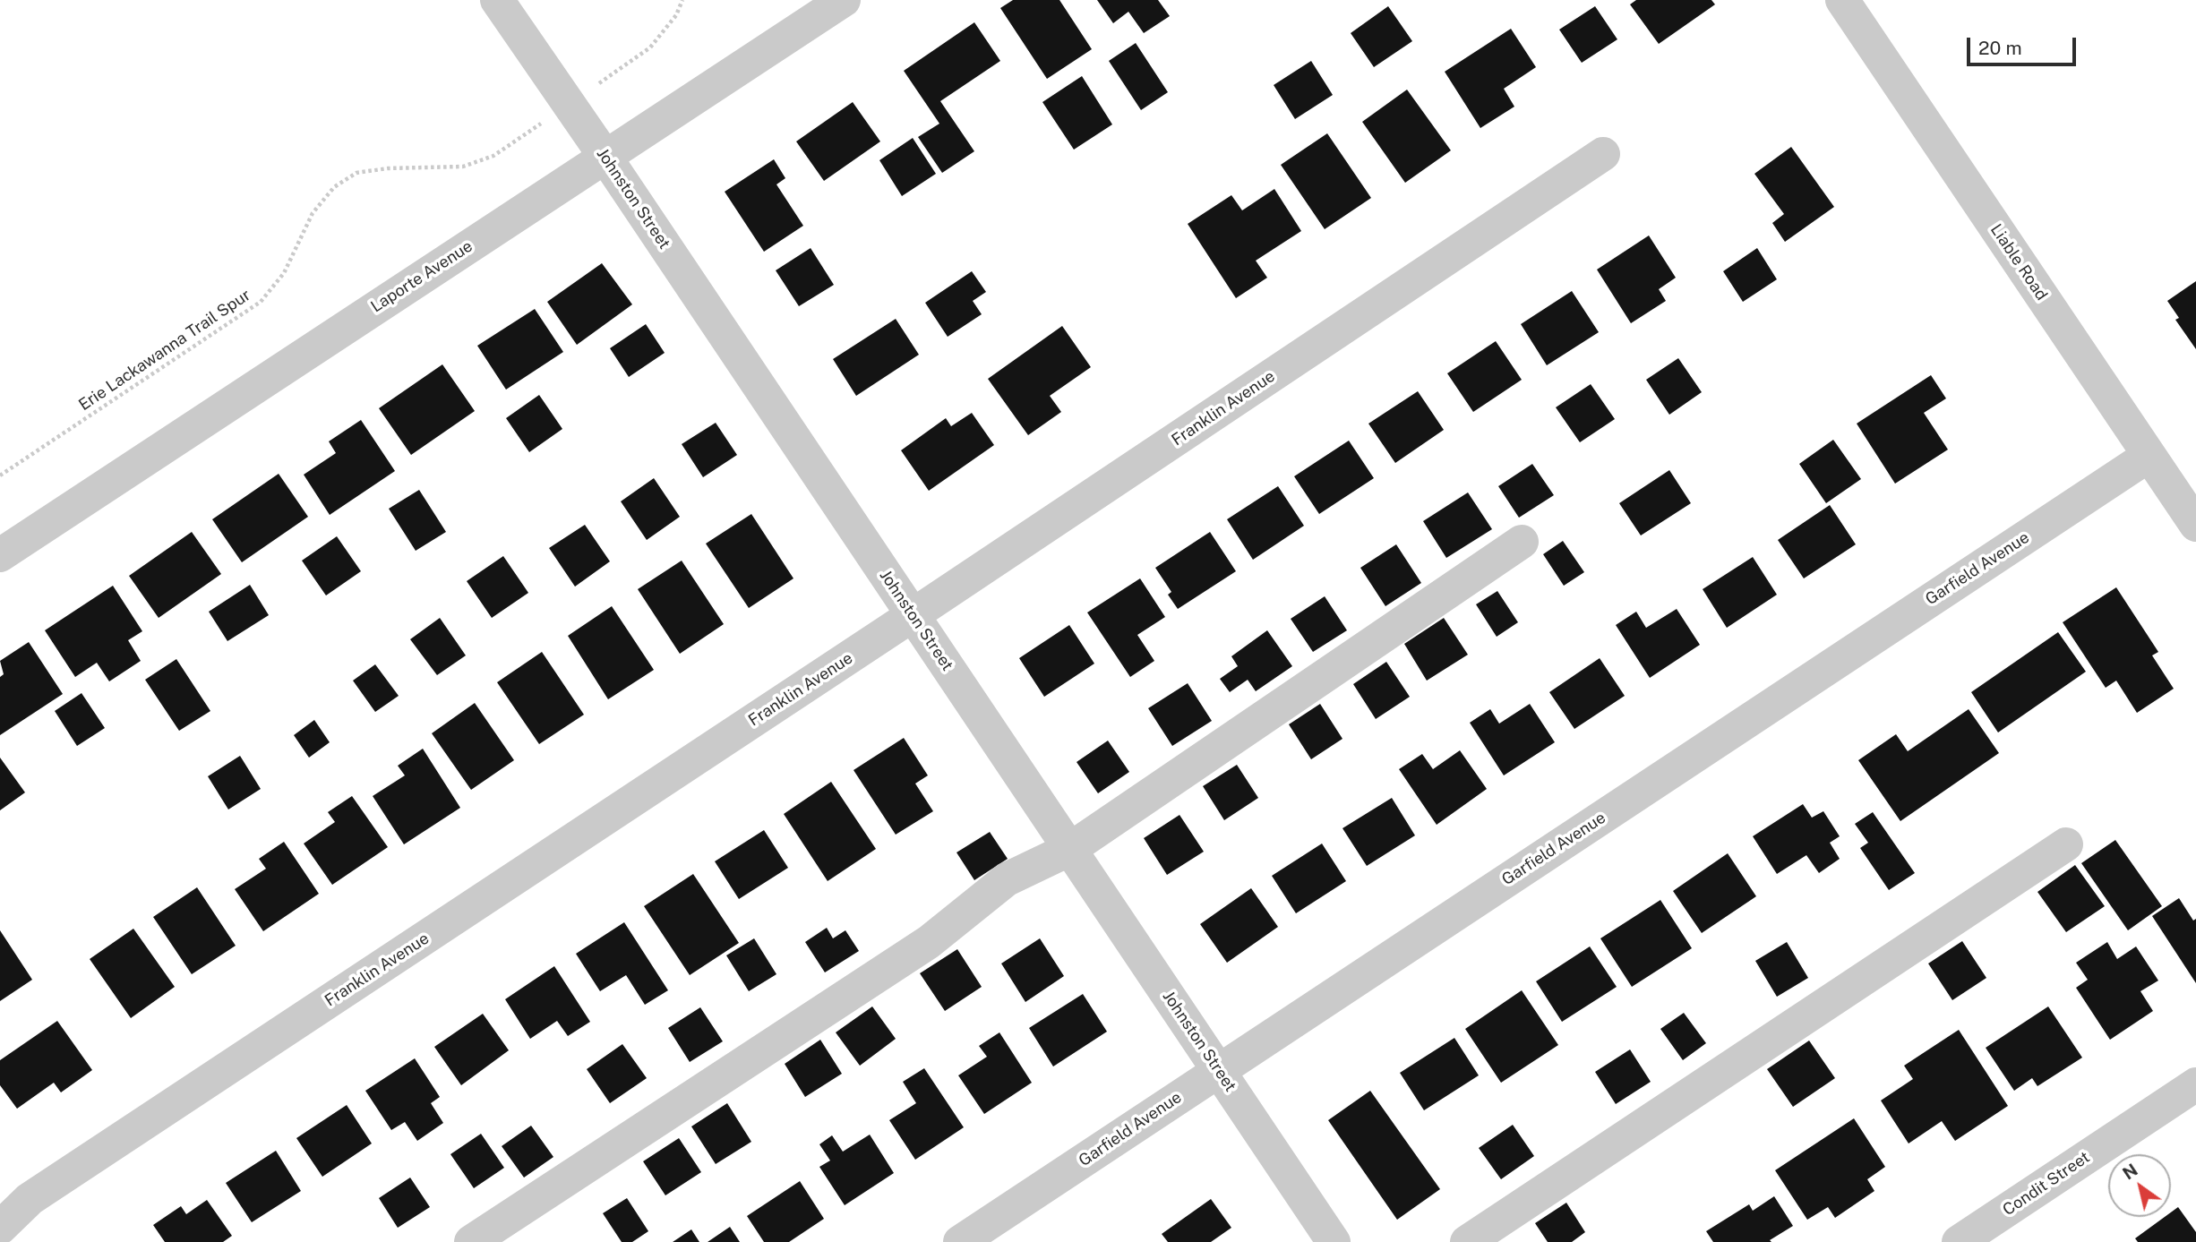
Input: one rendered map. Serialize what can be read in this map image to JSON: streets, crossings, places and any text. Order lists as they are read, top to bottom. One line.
{"streets":{"street":["Johnston Street","Liable Road","Laporte Avenue","Franklin Avenue","Garfield Avenue","Condit Street"],"path":["Erie Lackawanna Trail Spur"]},"crossings":[["Johnston Street","Laporte Avenue"],["Johnston Street","Erie Lackawanna Trail Spur"],["Johnston Street","Franklin Avenue"],["Johnston Street","Garfield Avenue"],["Liable Road","Garfield Avenue"]],"scale_bar":"20 m","north":"top left"}
